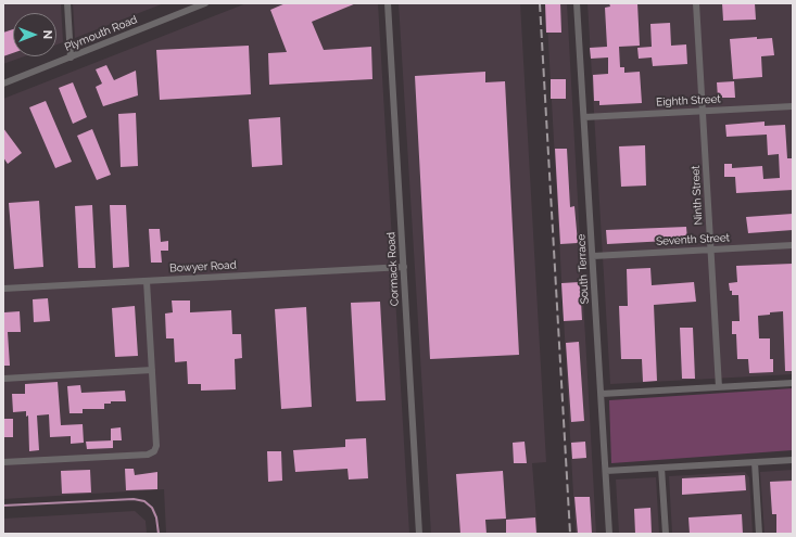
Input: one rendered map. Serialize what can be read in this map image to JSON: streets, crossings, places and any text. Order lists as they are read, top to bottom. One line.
{"streets":{"street":["Plymouth Road","Eighth Street","Ninth Street","Seventh Street","Bowyer Road","Cormack Road","South Terrace"]},"crossings":[["Eighth Street","Ninth Street"],["Eighth Street","South Terrace"],["Ninth Street","Seventh Street"],["Seventh Street","South Terrace"],["Bowyer Road","Cormack Road"]],"north":"right"}
